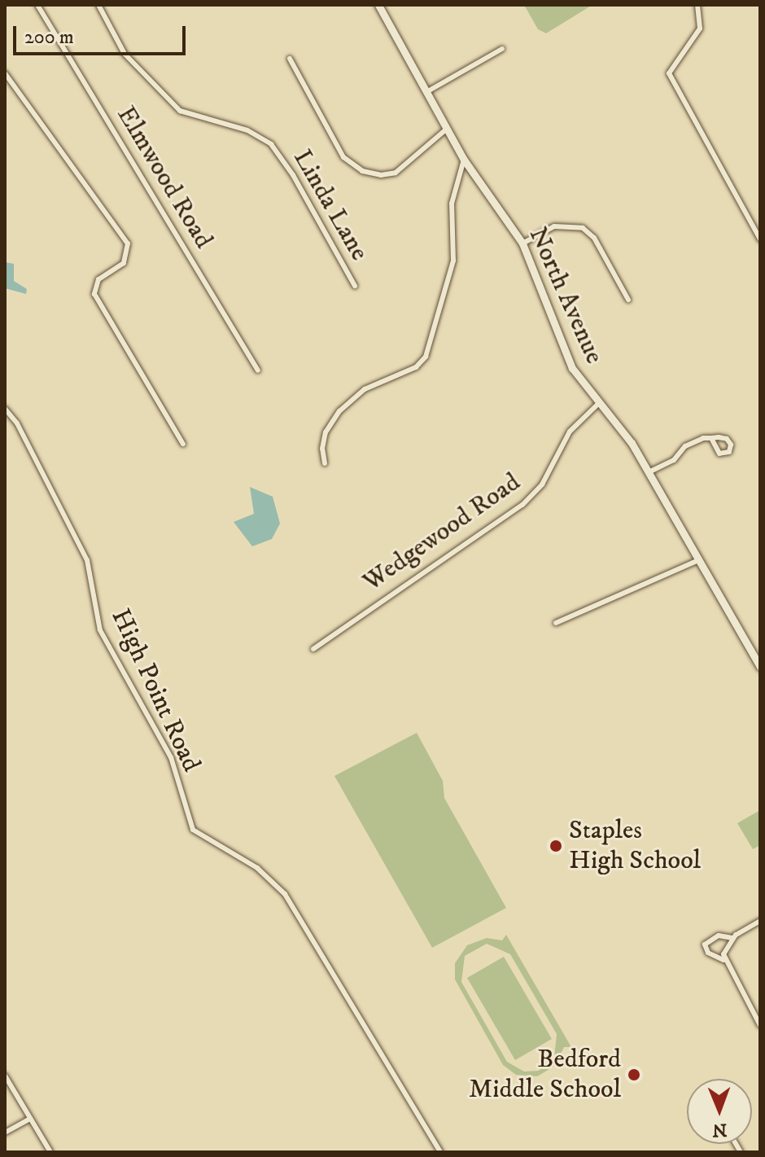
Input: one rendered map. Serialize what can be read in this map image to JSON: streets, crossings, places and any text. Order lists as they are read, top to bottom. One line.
{"streets":{"street":["Elmwood Road","Linda Lane","North Avenue","Wedgewood Road","High Point Road"]},"crossings":[["North Avenue","Wedgewood Road"]],"places":["Staples High School","Bedford Middle School"],"scale_bar":"200 m","north":"bottom"}
